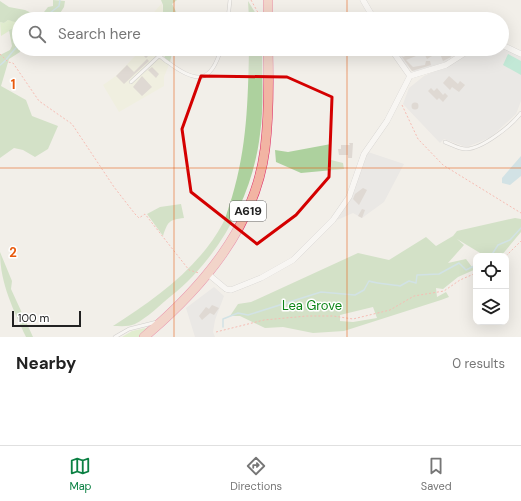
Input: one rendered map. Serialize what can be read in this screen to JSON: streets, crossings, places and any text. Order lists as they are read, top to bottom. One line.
{"streets":{"highway":["A619"]},"parks":["Lea Grove"],"scale_bar":"100 m","page":{"search":"Search here","scale":"100 m","heading":["Nearby","0 results"],"nav":["Map","Directions","Saved"]},"grid":{"rows":["1","2"]}}
